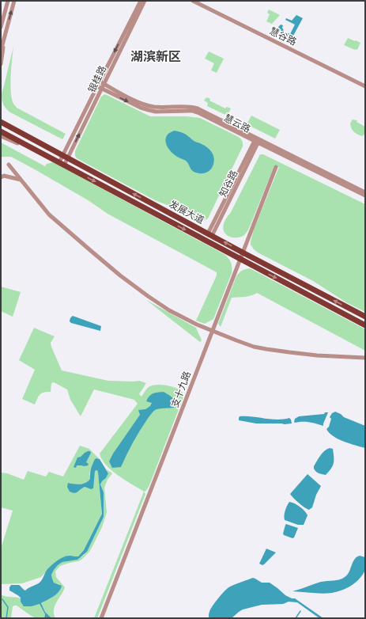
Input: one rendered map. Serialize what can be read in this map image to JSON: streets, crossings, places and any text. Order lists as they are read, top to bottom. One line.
{"streets":{"main road":["发展大道"],"street":["慧谷路","银桂路","慧云路","知谷路","支十九路"]},"crossings":[["银桂路","慧云路"],["银桂路","发展大道"],["慧云路","知谷路"],["知谷路","发展大道"],["发展大道","支十九路"]],"districts":["湖滨新区"]}
